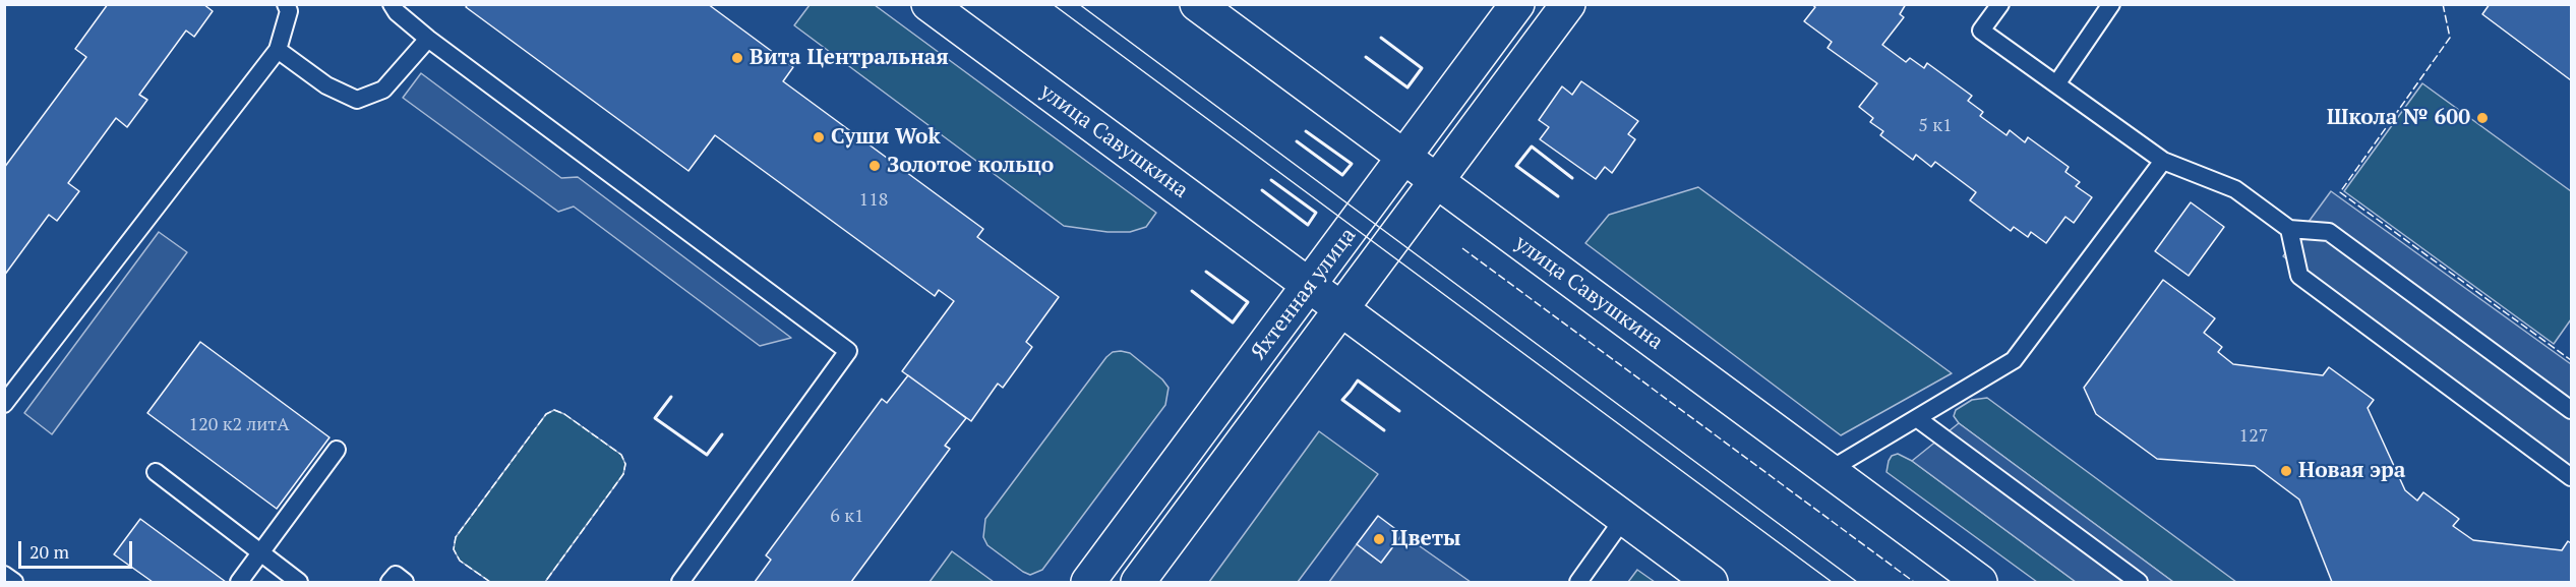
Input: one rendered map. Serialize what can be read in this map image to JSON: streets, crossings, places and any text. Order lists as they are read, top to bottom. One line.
{"streets":{"main road":["улица Савушкина","Яхтенная улица"]},"crossings":[["улица Савушкина","Яхтенная улица"]],"places":["Вита Центральная","Школа № 600","Суши Wok","Золотое кольцо","Новая эра","Цветы"],"house_numbers":["5 к1","118","120 к2 литА","127","6 к1"],"scale_bar":"20 m"}
